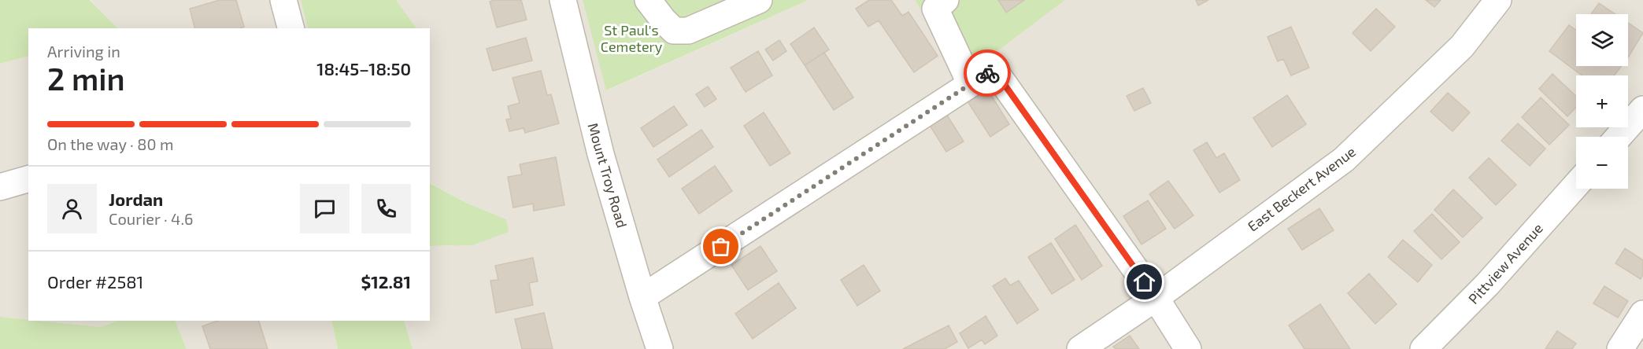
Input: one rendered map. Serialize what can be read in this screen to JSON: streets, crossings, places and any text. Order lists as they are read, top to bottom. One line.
{"streets":{"street":["Mount Troy Road","East Beckert Avenue","Pittview Avenue"]},"parks":["St Paul's Cemetery"],"page":{"map_buttons":["+","−"],"heading":["2 min","Arriving in","18:45–18:50"],"panel":["Jordan","Courier · 4.6","Order #2581","$12.81"],"bar":"On the way · 80 m"}}
